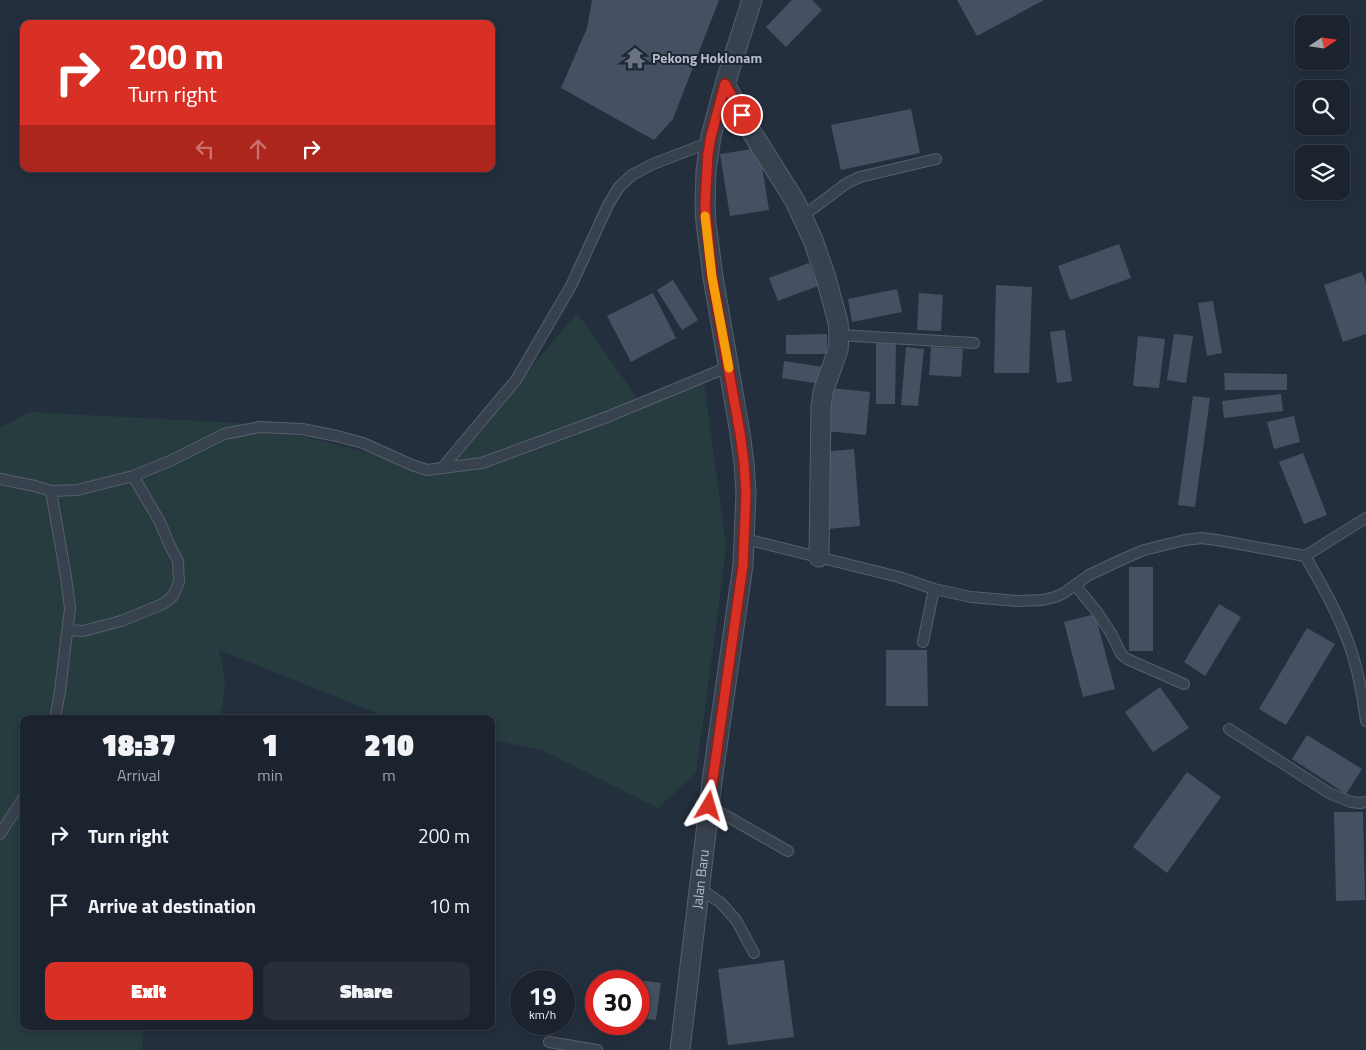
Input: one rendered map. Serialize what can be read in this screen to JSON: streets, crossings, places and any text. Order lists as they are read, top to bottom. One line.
{"streets":{"street":["Jalan Baru"]},"places":{"temple":["Pekong Hoklonam"]},"north":"right","page":{"turn":["200 m","Turn right"],"eta":["18:37","Arrival","1","min","210","m"],"list":[{"name":"Turn right","value":"200 m"},{"name":"Arrive at destination","value":"10 m"}],"buttons":["Exit","Share"],"speed":"19 km/h","limit":"30"}}
